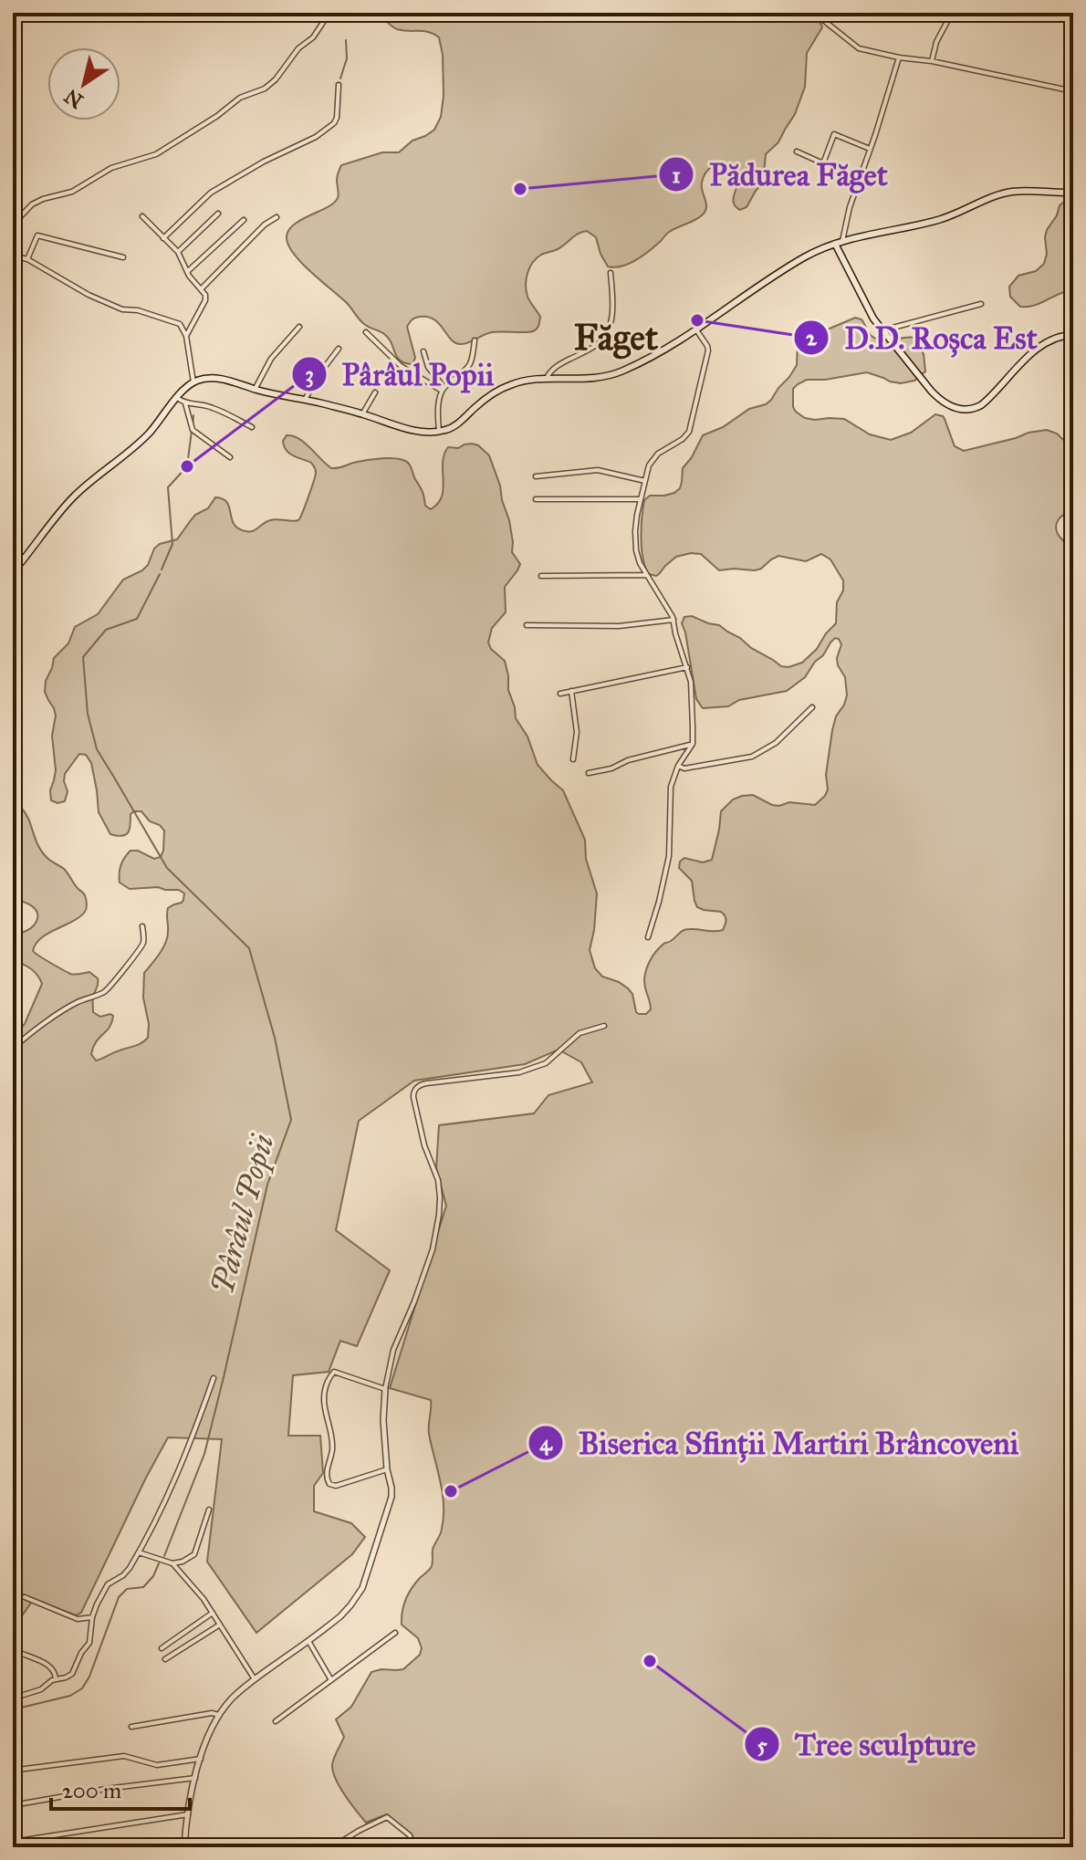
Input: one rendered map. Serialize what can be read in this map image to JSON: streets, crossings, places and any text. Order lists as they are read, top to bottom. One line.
{"districts":["Făget"],"water":["Pârâul Popii"],"places":["Pădurea Făget","D.D. Roșca Est","Pârâul Popii","Biserica Sfinții Martiri Brâncoveni","Tree sculpture"],"scale_bar":"200 m","north":"bottom left"}
